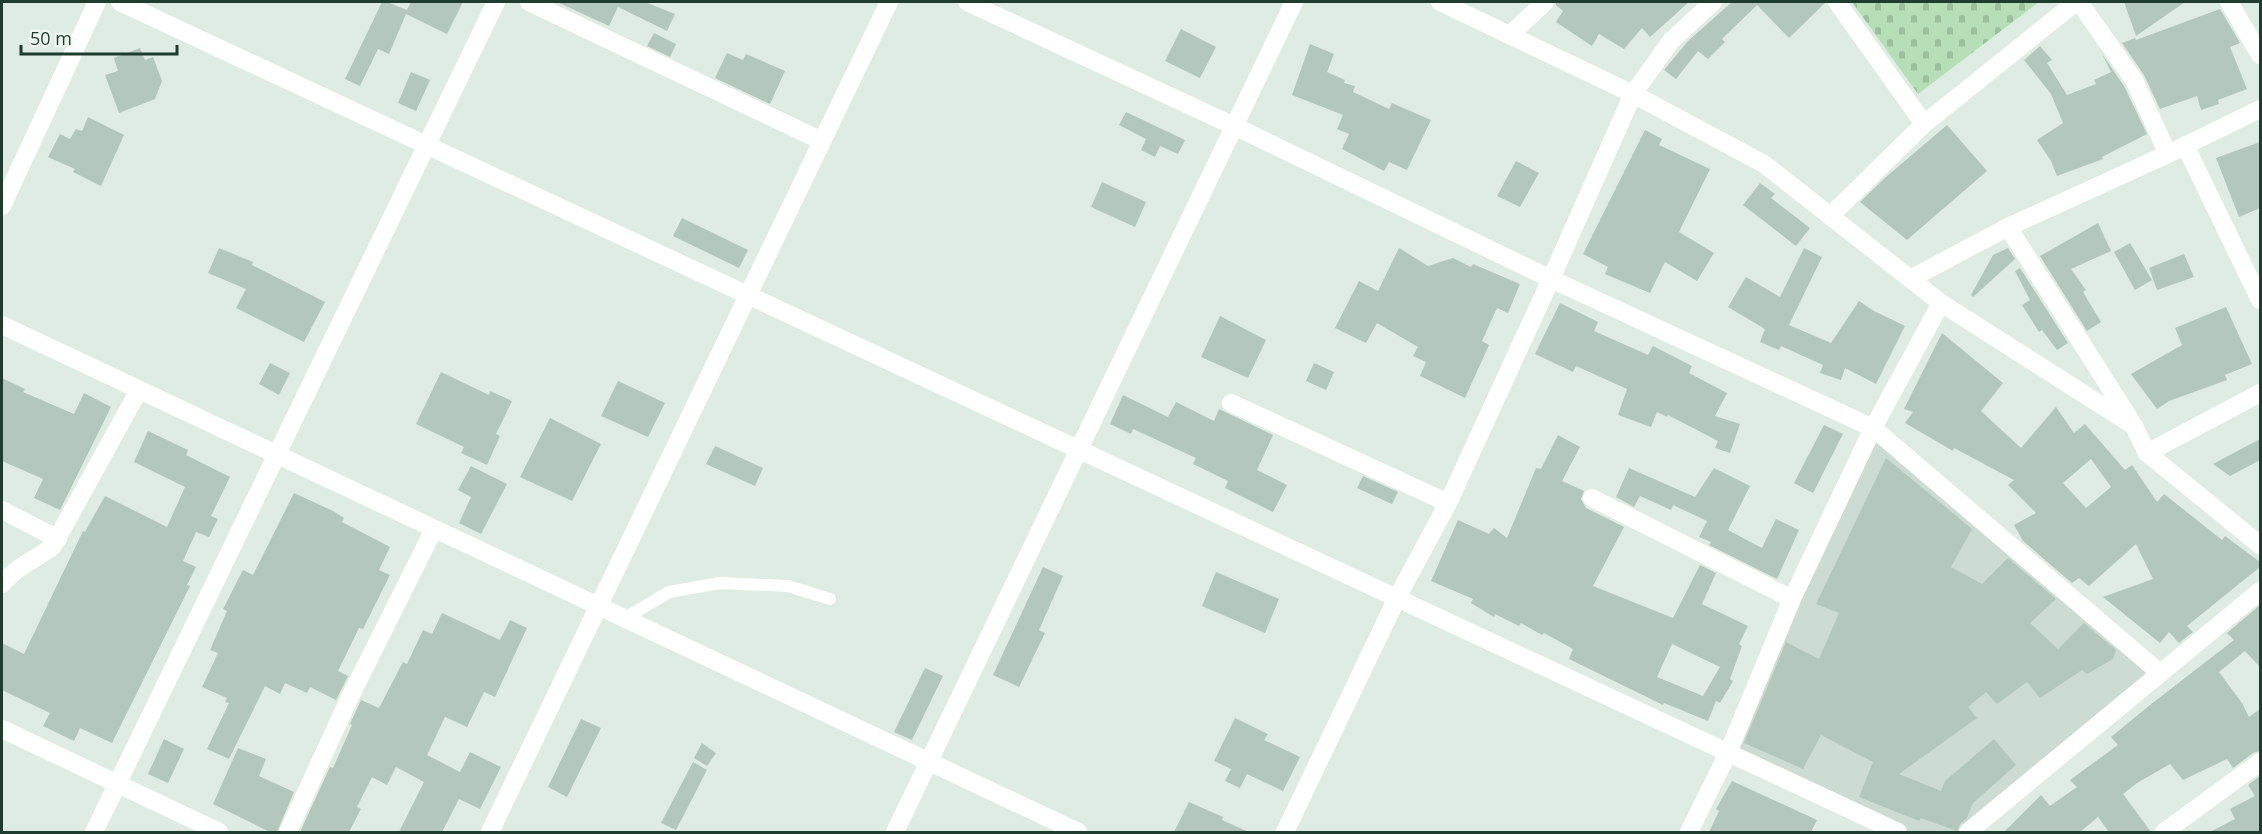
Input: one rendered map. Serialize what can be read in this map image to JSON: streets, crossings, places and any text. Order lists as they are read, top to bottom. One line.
{"scale_bar":"50 m"}
